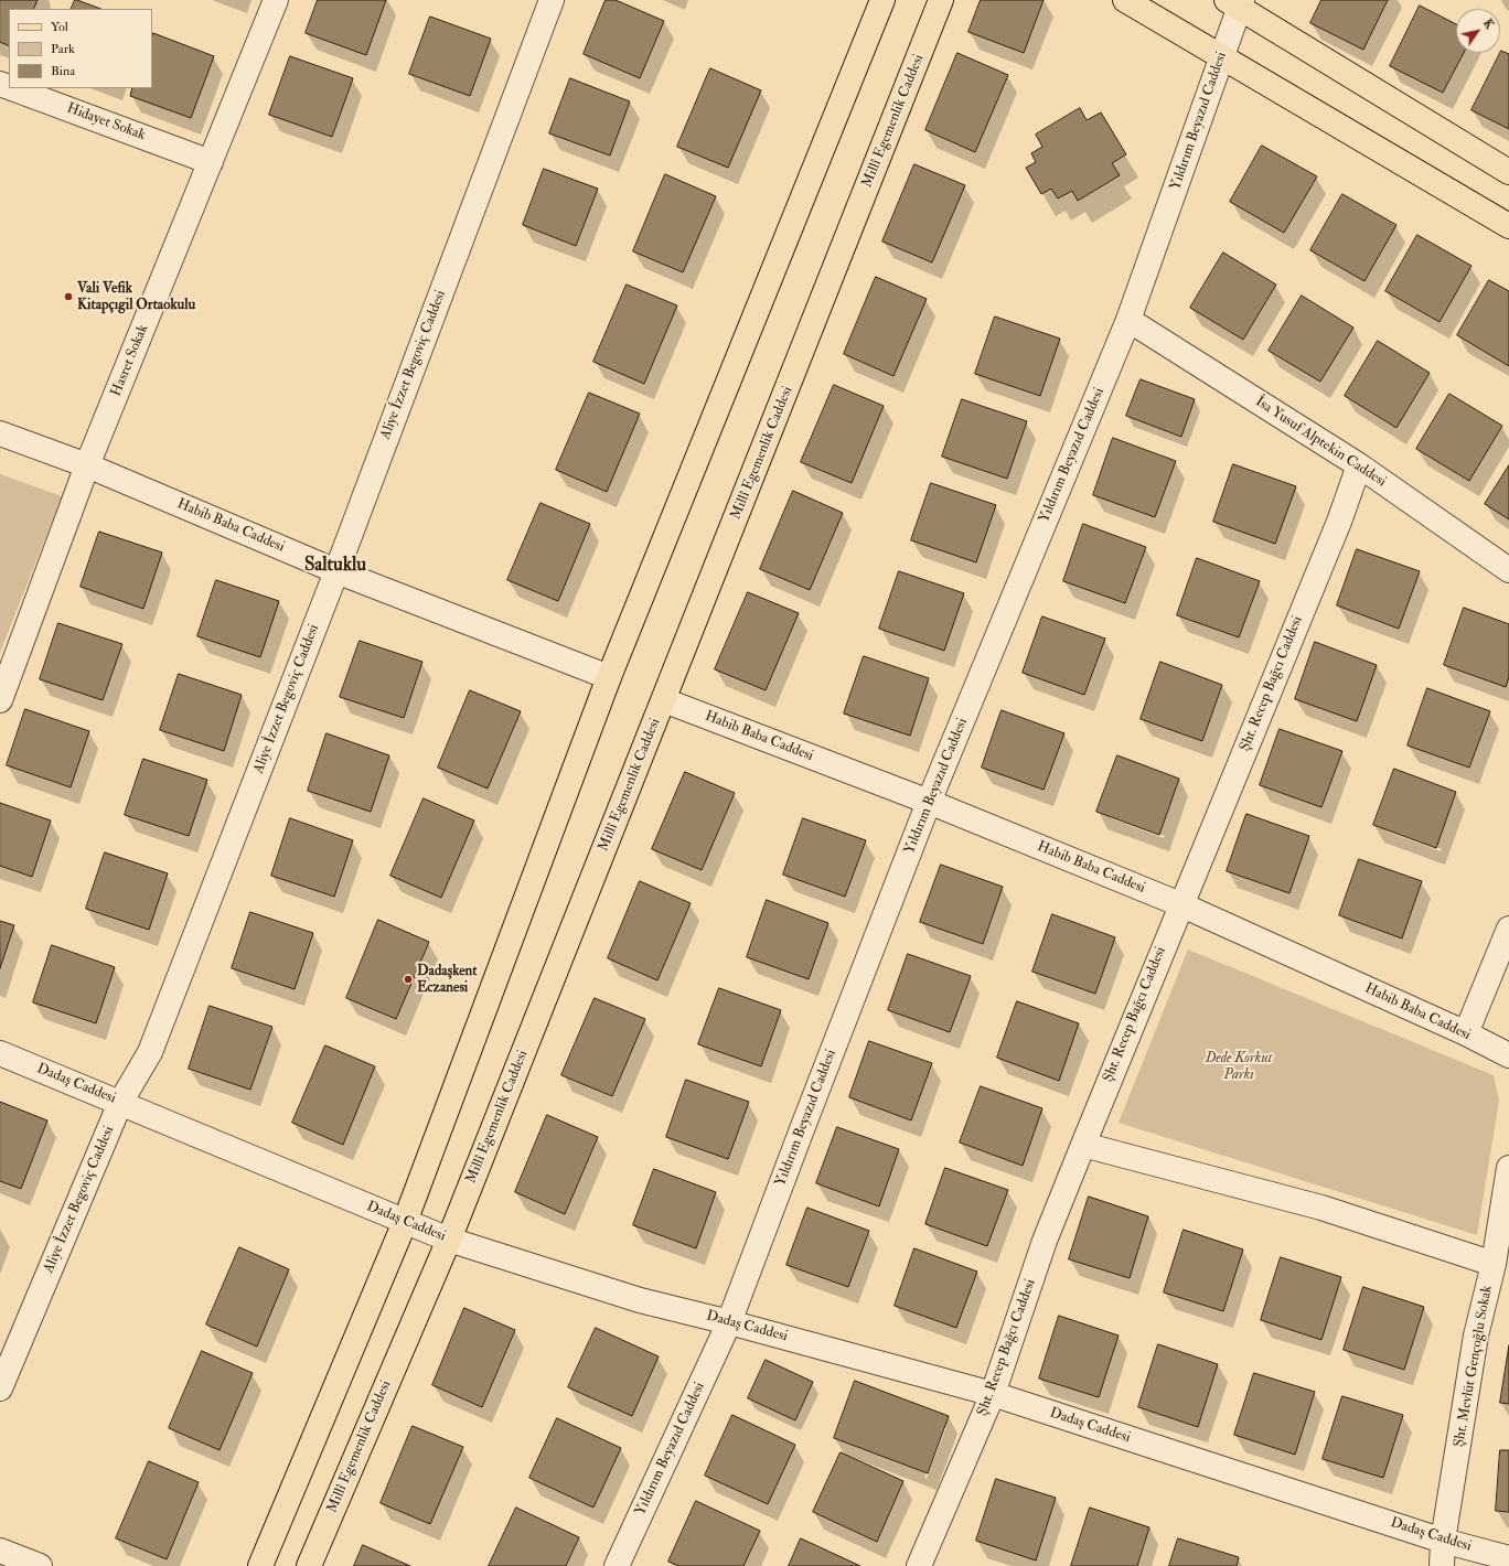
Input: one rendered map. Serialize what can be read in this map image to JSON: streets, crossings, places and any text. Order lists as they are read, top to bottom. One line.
{"streets":{"main road":["Millî Egemenlik Caddesi"],"street":["Yıldırım Beyazıd Caddesi","Hidayet Sokak","Hasret Sokak","Aliye İzzet Begoviç Caddesi","İsa Yusuf Alptekin Caddesi","Habib Baba Caddesi","Şht. Recep Bağcı Caddesi","Dadaş Caddesi","Şht. Mevlüt Gençoğlu Sokak"]},"crossings":[["Millî Egemenlik Caddesi","Habib Baba Caddesi"],["Millî Egemenlik Caddesi","Dadaş Caddesi"],["Yıldırım Beyazıd Caddesi","İsa Yusuf Alptekin Caddesi"],["Yıldırım Beyazıd Caddesi","Habib Baba Caddesi"],["Yıldırım Beyazıd Caddesi","Dadaş Caddesi"],["Hidayet Sokak","Hasret Sokak"],["Hasret Sokak","Habib Baba Caddesi"],["Aliye İzzet Begoviç Caddesi","Habib Baba Caddesi"],["Aliye İzzet Begoviç Caddesi","Dadaş Caddesi"],["İsa Yusuf Alptekin Caddesi","Şht. Recep Bağcı Caddesi"],["Habib Baba Caddesi","Şht. Recep Bağcı Caddesi"],["Şht. Recep Bağcı Caddesi","Dadaş Caddesi"],["Dadaş Caddesi","Şht. Mevlüt Gençoğlu Sokak"]],"districts":["Saltuklu"],"parks":["Dede Korkut Parkı"],"places":["Vali Vefik Kitapçıgil Ortaokulu","Dadaşkent Eczanesi"],"legend":["Yol","Park","Bina"],"north":"top right"}
